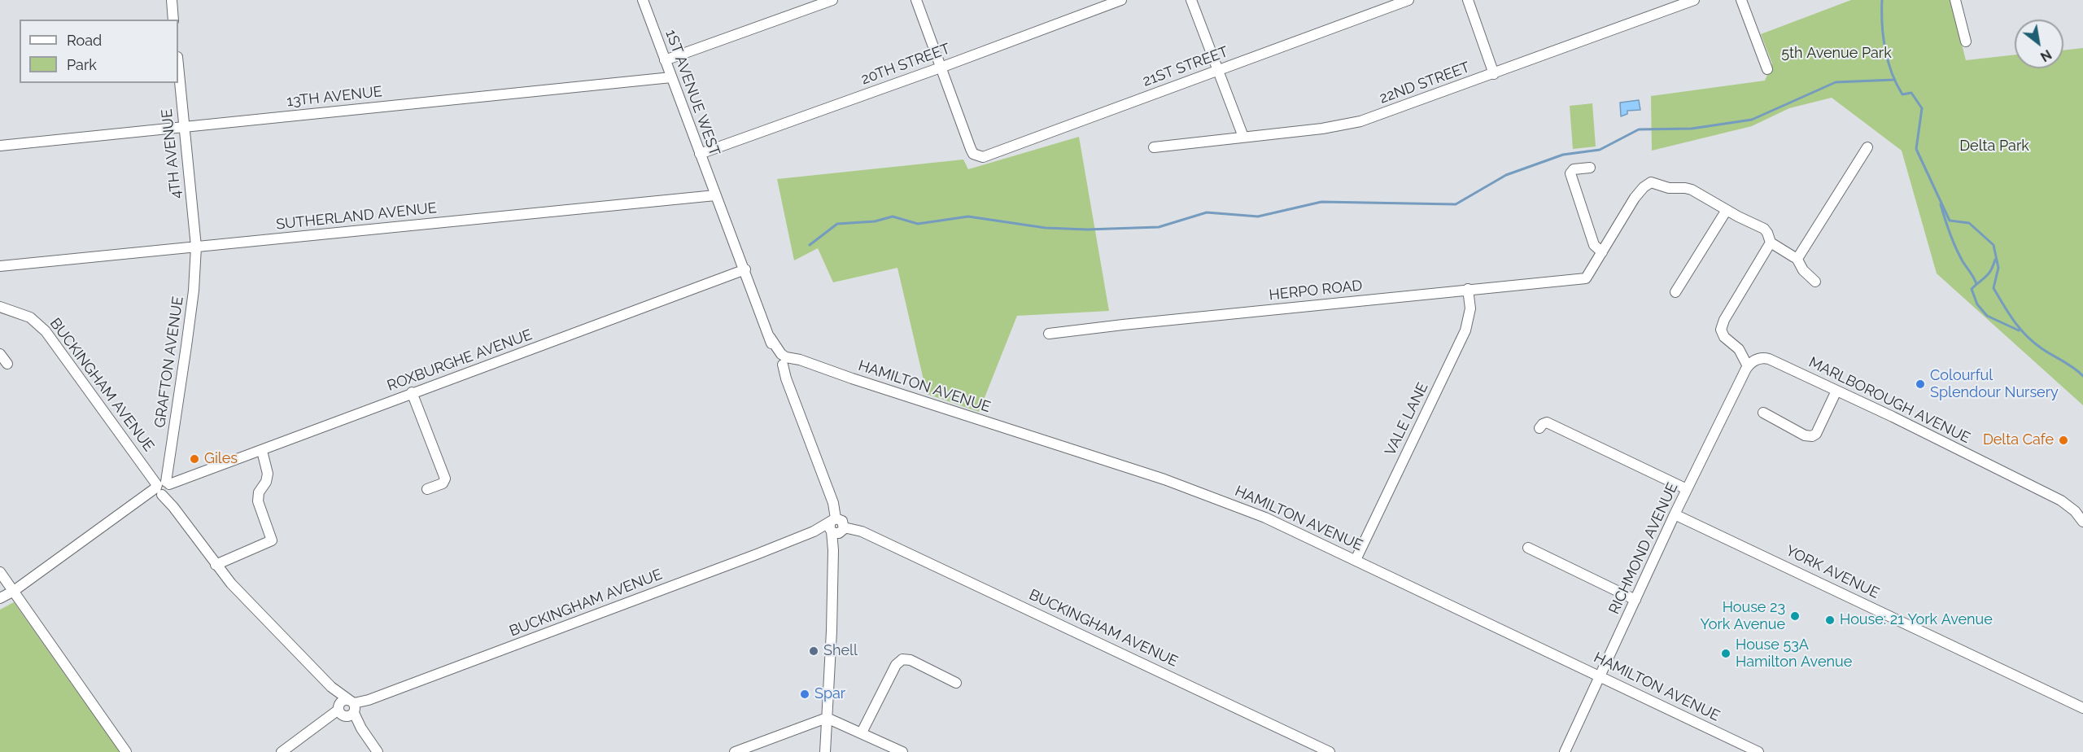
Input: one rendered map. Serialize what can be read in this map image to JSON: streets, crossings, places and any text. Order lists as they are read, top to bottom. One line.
{"streets":{"street":["20TH STREET","21ST STREET","22ND STREET","1ST AVENUE WEST","13TH AVENUE","4TH AVENUE","SUTHERLAND AVENUE","HERPO ROAD","ROXBURGHE AVENUE","GRAFTON AVENUE","BUCKINGHAM AVENUE","HAMILTON AVENUE","MARLBOROUGH AVENUE","VALE LANE","RICHMOND AVENUE","YORK AVENUE"]},"crossings":[["20TH STREET","21ST STREET"],["20TH STREET","1ST AVENUE WEST"],["1ST AVENUE WEST","13TH AVENUE"],["1ST AVENUE WEST","SUTHERLAND AVENUE"],["1ST AVENUE WEST","ROXBURGHE AVENUE"],["1ST AVENUE WEST","BUCKINGHAM AVENUE"],["1ST AVENUE WEST","HAMILTON AVENUE"],["13TH AVENUE","4TH AVENUE"],["4TH AVENUE","SUTHERLAND AVENUE"],["4TH AVENUE","GRAFTON AVENUE"],["SUTHERLAND AVENUE","GRAFTON AVENUE"],["HERPO ROAD","VALE LANE"],["ROXBURGHE AVENUE","GRAFTON AVENUE"],["ROXBURGHE AVENUE","BUCKINGHAM AVENUE"],["GRAFTON AVENUE","BUCKINGHAM AVENUE"],["HAMILTON AVENUE","VALE LANE"],["HAMILTON AVENUE","RICHMOND AVENUE"],["MARLBOROUGH AVENUE","RICHMOND AVENUE"],["RICHMOND AVENUE","YORK AVENUE"]],"parks":["5th Avenue Park","Delta Park"],"places":["Colourful Splendour Nursery","Delta Cafe","Giles","House 23 York Avenue","House: 21 York Avenue","Shell","House 53A Hamilton Avenue","Spar"],"legend":["Road","Park"],"north":"bottom right"}
